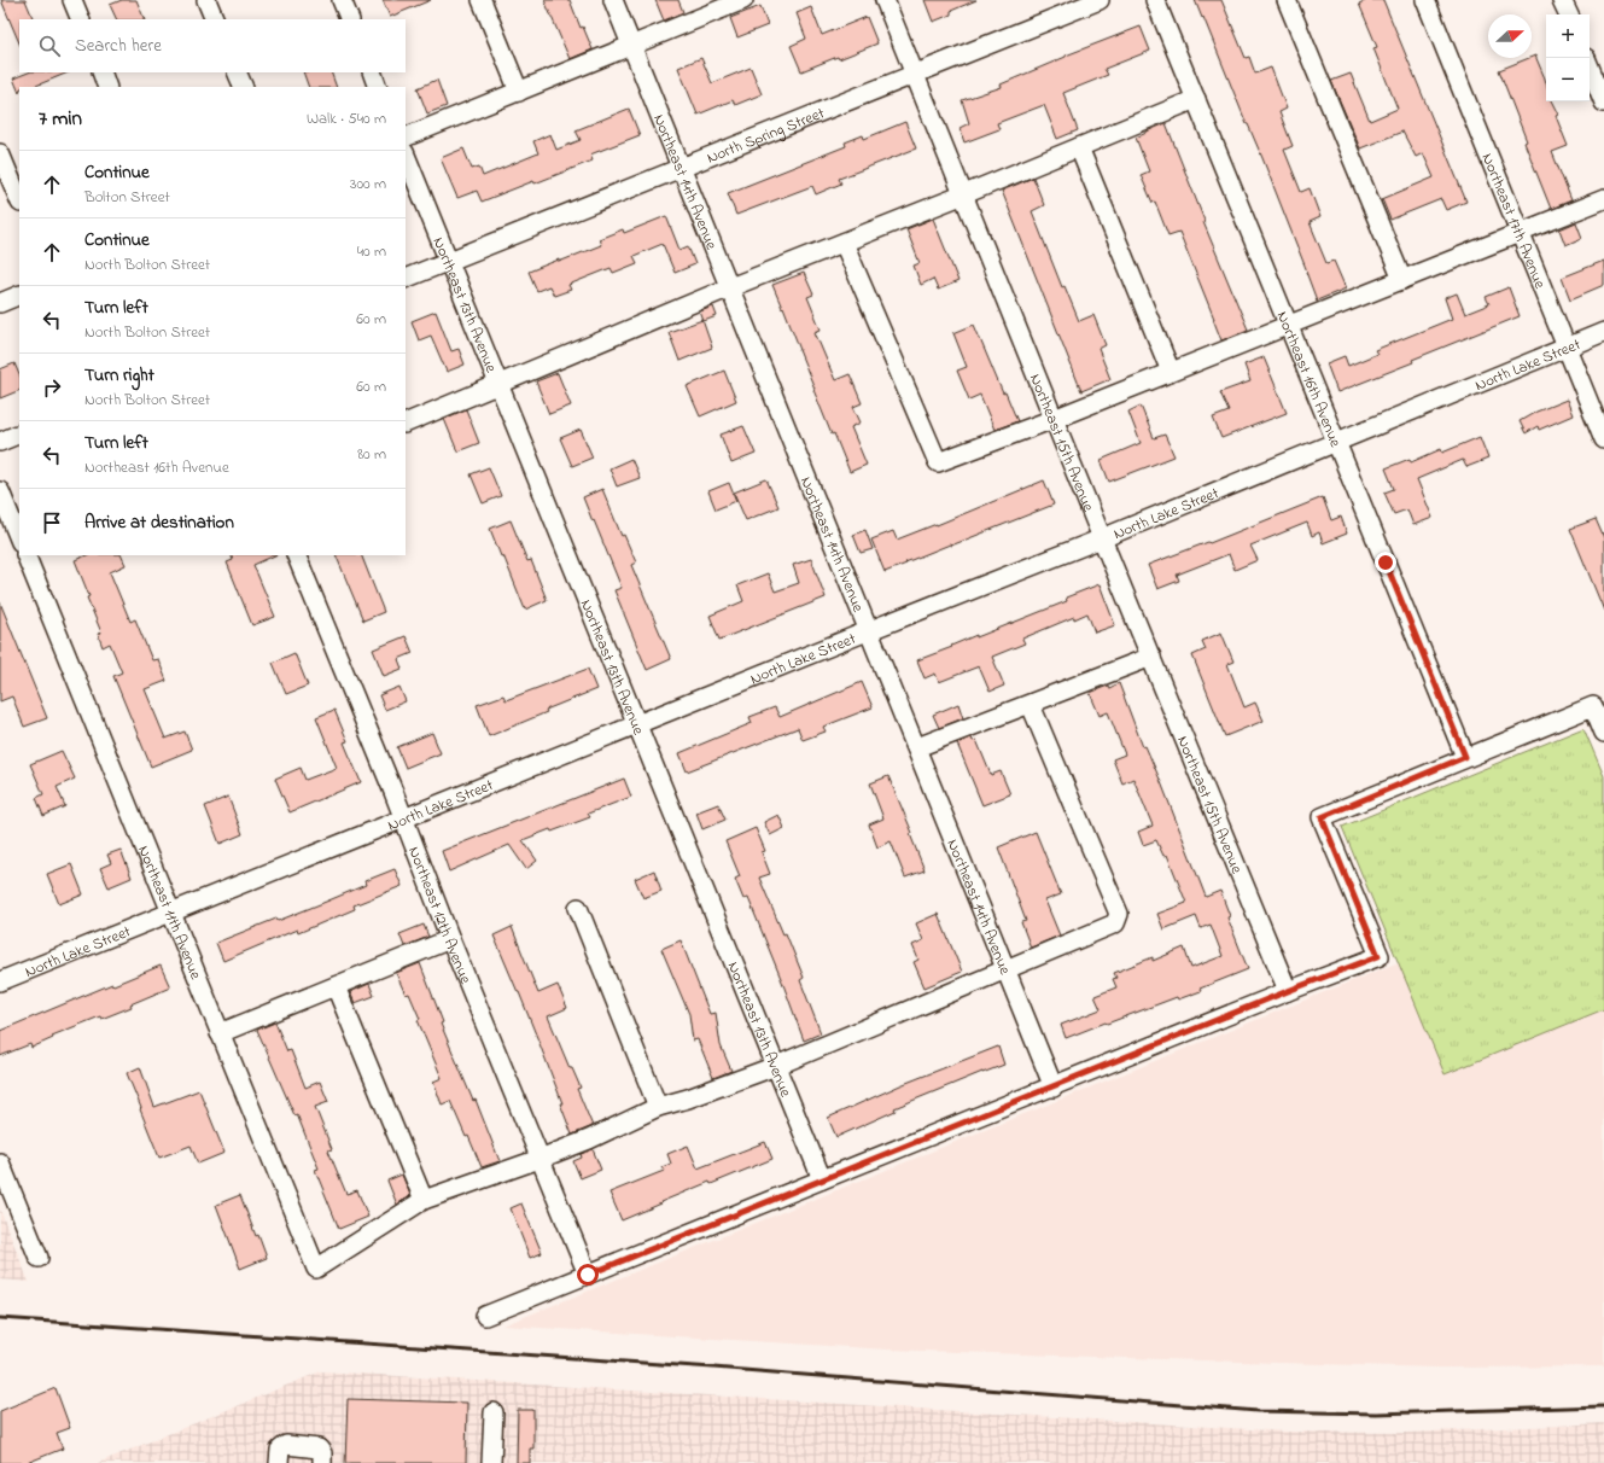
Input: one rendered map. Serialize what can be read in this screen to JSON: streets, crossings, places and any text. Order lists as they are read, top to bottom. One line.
{"streets":{"street":["North Spring Street","Northeast 14th Avenue","Northeast 17th Avenue","Northeast 13th Avenue","North Lake Street","Northeast 16th Avenue","Northeast 15th Avenue","Northeast 11th Avenue","Northeast 12th Avenue"]},"crossings":[["North Spring Street","Northeast 14th Avenue"],["North Spring Street","Northeast 13th Avenue"],["North Spring Street","Northeast 15th Avenue"],["Northeast 14th Avenue","North Lake Street"],["Northeast 17th Avenue","North Lake Street"],["Northeast 13th Avenue","North Lake Street"],["North Lake Street","Northeast 16th Avenue"],["North Lake Street","Northeast 15th Avenue"],["North Lake Street","Northeast 11th Avenue"],["North Lake Street","Northeast 12th Avenue"]],"north":"right","page":{"map_buttons":["+","−"],"search":"Search here","heading":["7 min","Walk · 540 m"],"list":[["Continue","Bolton Street","300 m"],["Continue","North Bolton Street","40 m"],["Turn left","North Bolton Street","60 m"],["Turn right","North Bolton Street","60 m"],["Turn left","Northeast 16th Avenue","80 m"],"Arrive at destination"]}}
